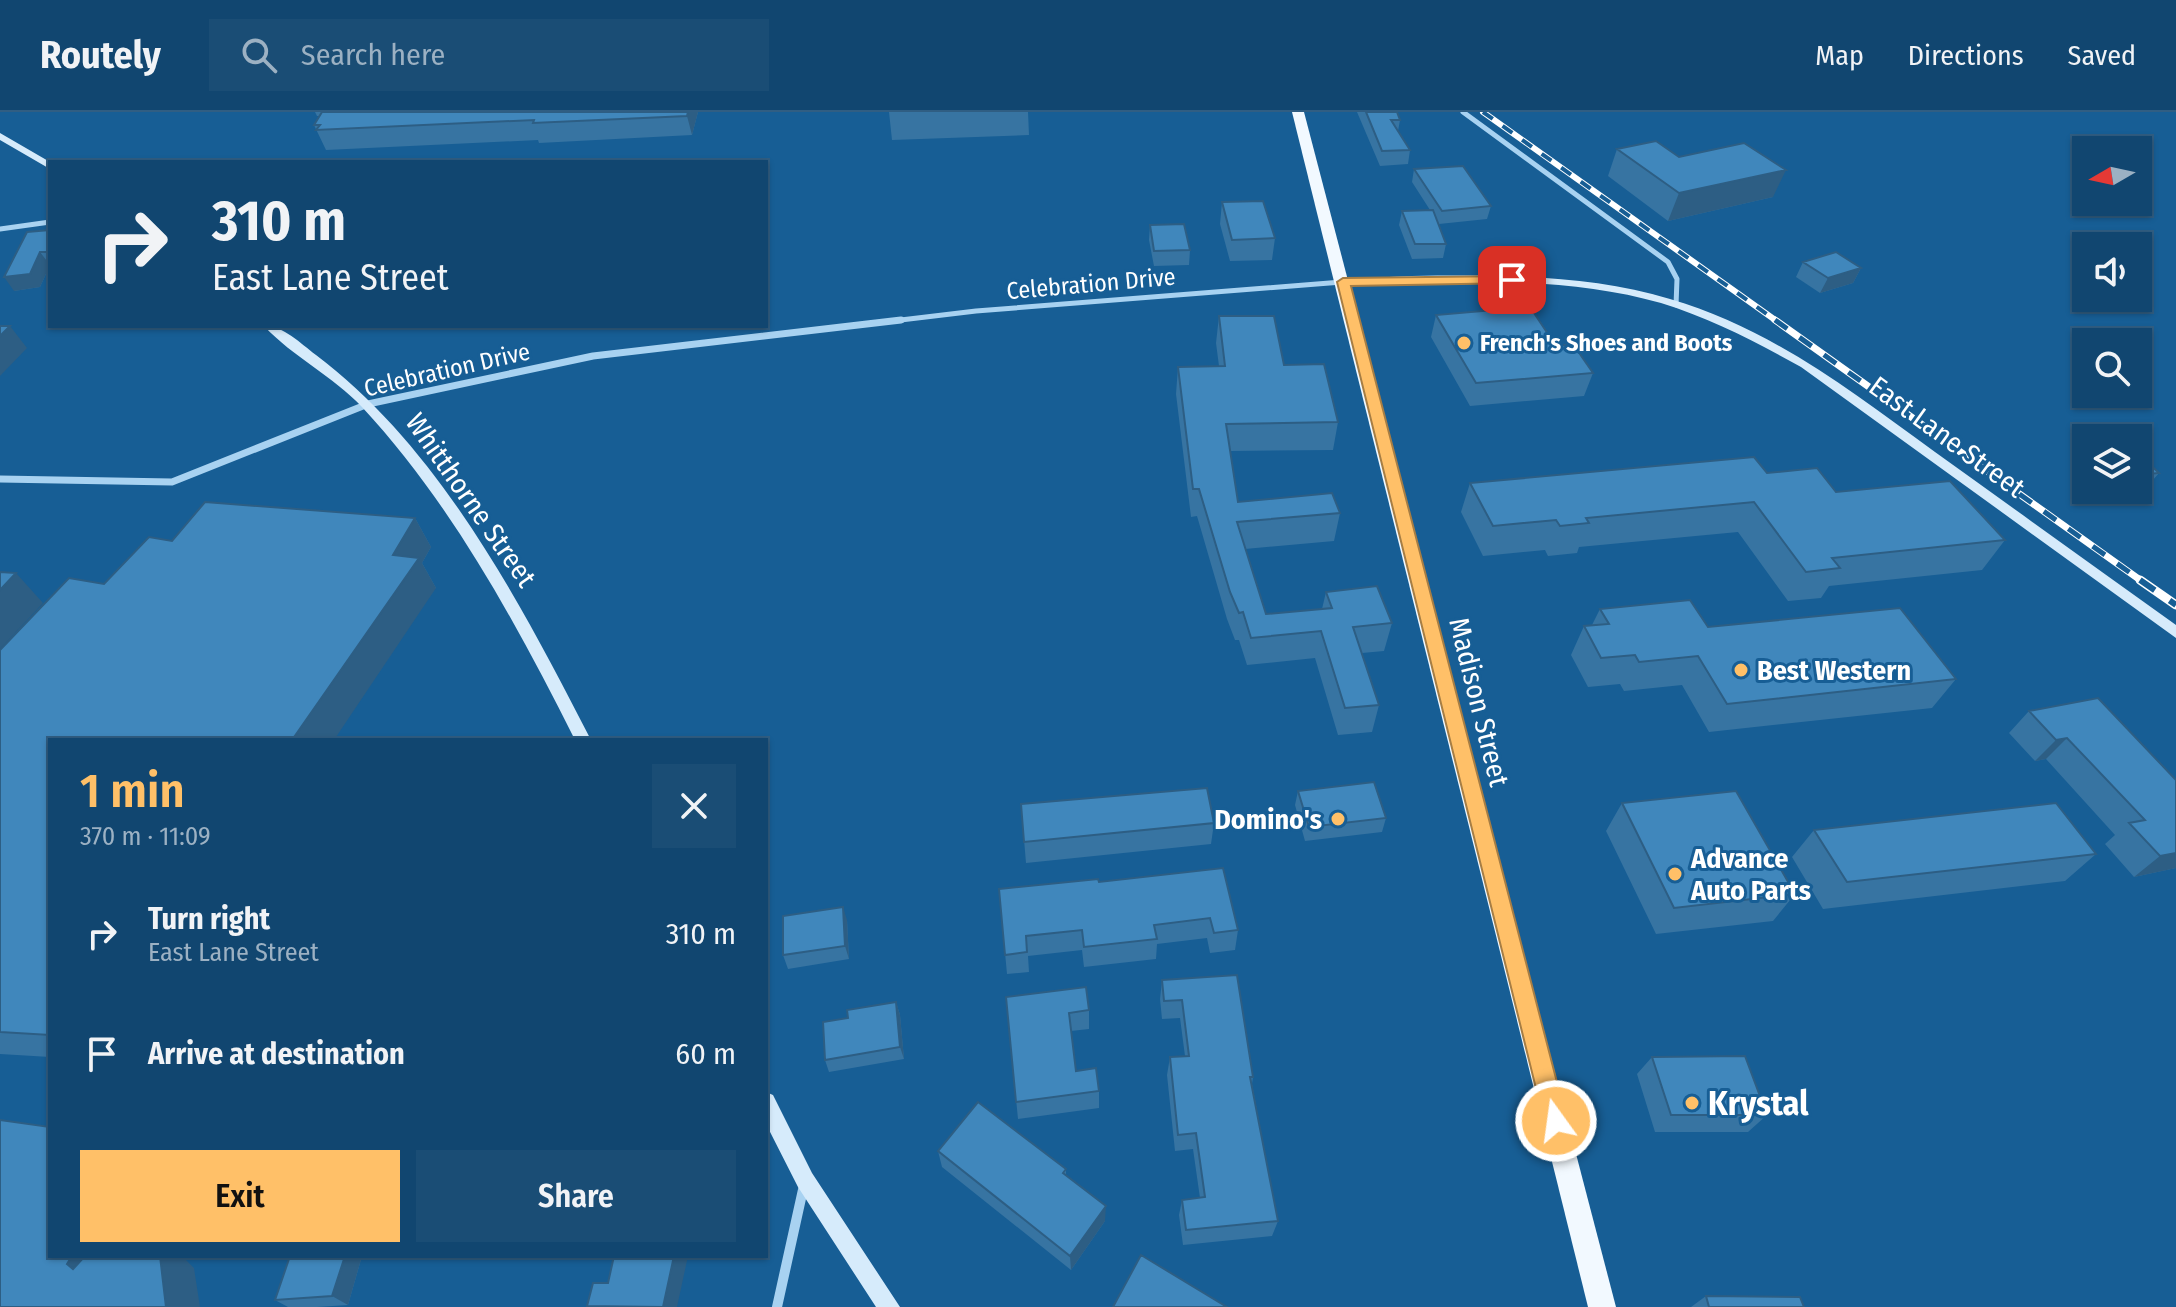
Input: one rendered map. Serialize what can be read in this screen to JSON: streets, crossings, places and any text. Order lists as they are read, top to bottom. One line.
{"streets":{"main road":["Madison Street"],"street":["Celebration Drive","East Lane Street","Whitthorne Street"]},"crossings":[["Celebration Drive","East Lane Street"],["Celebration Drive","Whitthorne Street"],["Celebration Drive","Madison Street"],["East Lane Street","Madison Street"]],"places":["French's Shoes and Boots","Best Western","Domino's","Advance Auto Parts","Krystal"],"north":"left","page":{"header":"Routely","search":"Search here","nav":["Map","Directions","Saved"],"turn":["310 m","East Lane Street"],"heading":["1 min","370 m · 11:09"],"list":[{"name":"Turn right","note":"East Lane Street","value":"310 m"},{"name":"Arrive at destination","value":"60 m"}],"buttons":["Exit","Share"]}}
